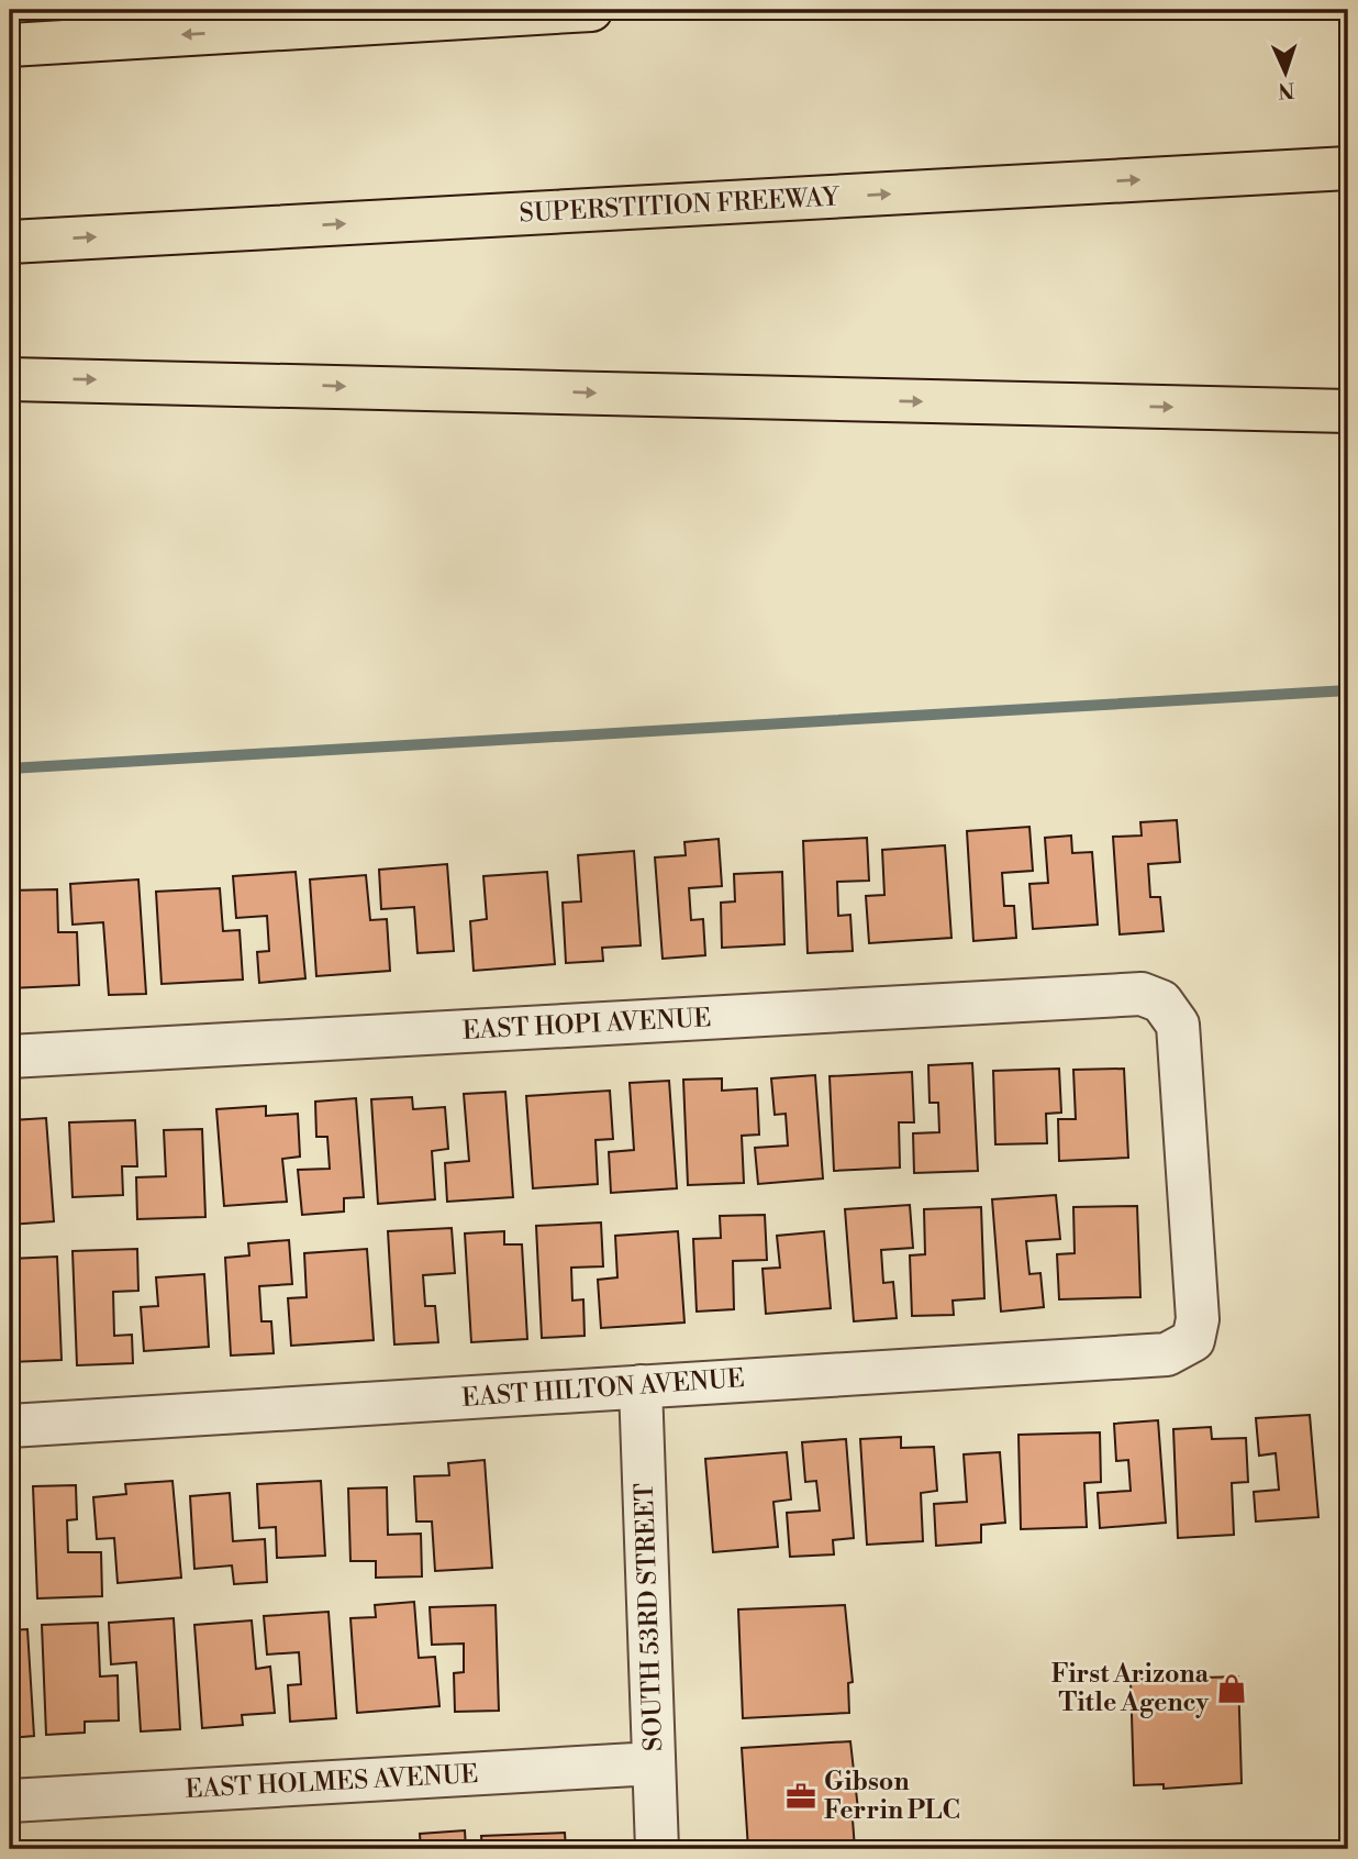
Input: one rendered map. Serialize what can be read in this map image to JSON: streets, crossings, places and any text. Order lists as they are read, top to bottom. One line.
{"streets":{"highway":["SUPERSTITION FREEWAY"],"street":["EAST HOPI AVENUE","EAST HILTON AVENUE","SOUTH 53RD STREET","EAST HOLMES AVENUE"]},"crossings":[["EAST HOPI AVENUE","EAST HILTON AVENUE"],["EAST HILTON AVENUE","SOUTH 53RD STREET"],["SOUTH 53RD STREET","EAST HOLMES AVENUE"]],"places":{"shop":["First Arizona Title Agency"],"office":["Gibson Ferrin PLC"]},"north":"bottom"}
